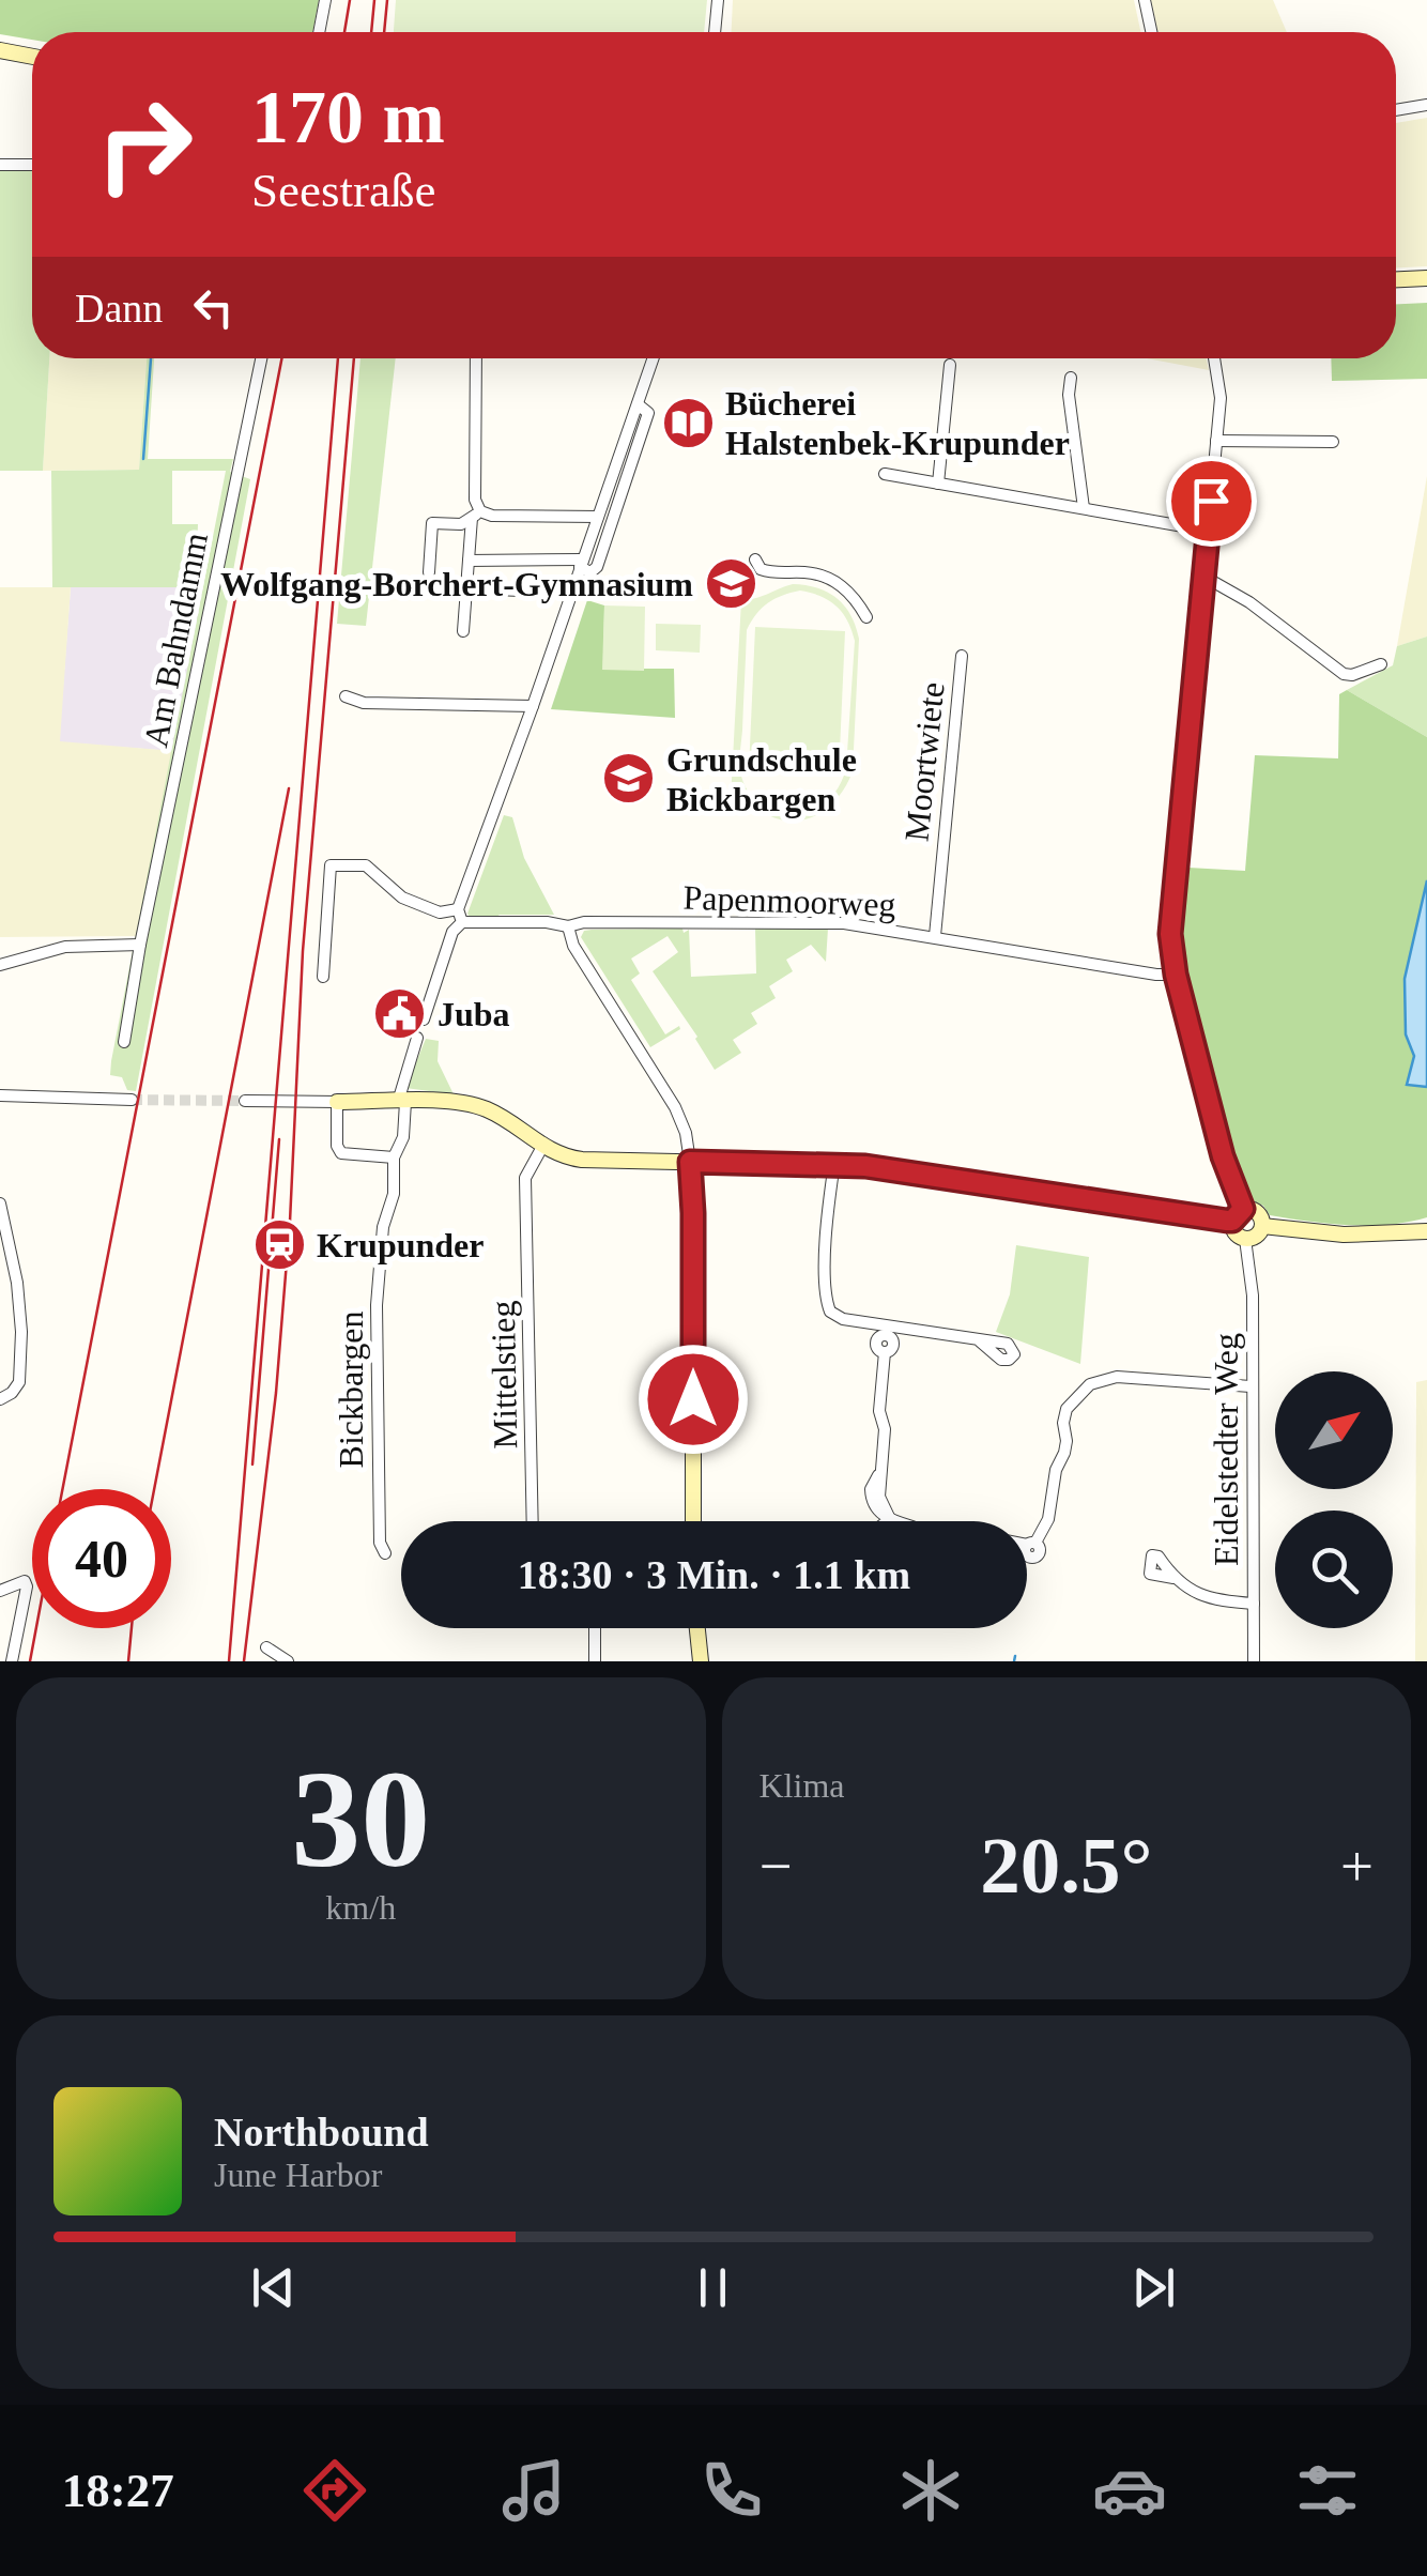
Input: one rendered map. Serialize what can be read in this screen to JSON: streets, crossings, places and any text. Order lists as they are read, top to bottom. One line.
{"streets":{"street":["Am Bahndamm","Moortwiete","Papenmoorweg","Mittelstieg","Bickbargen","Eidelstedter Weg"]},"crossings":[["Moortwiete","Papenmoorweg"]],"places":{"library":["Bücherei Halstenbek-Krupunder"],"school or university":["Wolfgang-Borchert-Gymnasium","Grundschule Bickbargen"],"public building":["Juba"],"station":["Krupunder"]},"north":"top right","page":{"turn":["170 m","Seestraße"],"then":"Dann","limit":"40","trip":"18:30 · 3 Min. · 1.1 km","tile":[["30","km/h"],"Klima"],"heat":["−","20.5°","+"],"song":["Northbound","June Harbor"],"tabs":"18:27"}}
